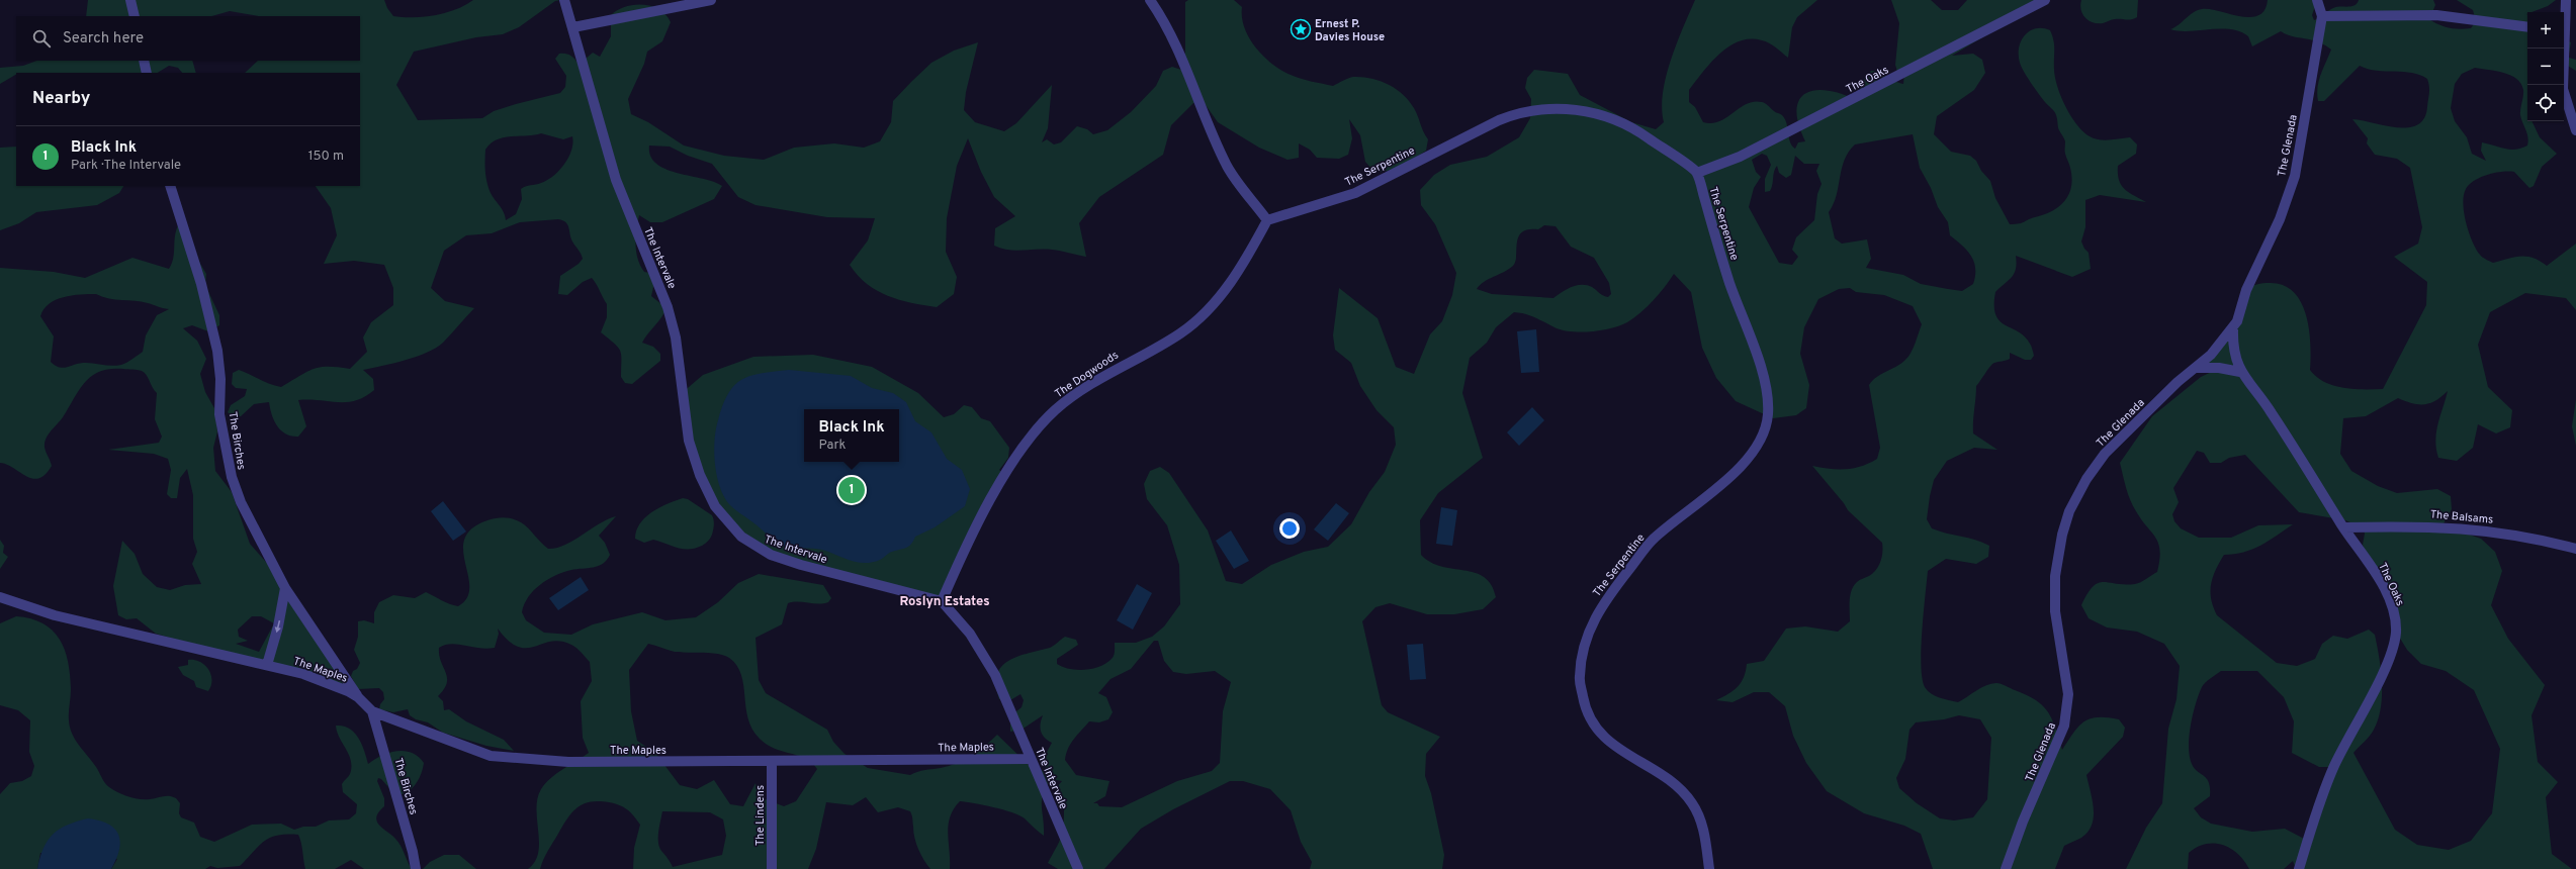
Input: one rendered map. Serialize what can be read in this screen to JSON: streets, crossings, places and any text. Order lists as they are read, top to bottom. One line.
{"streets":{"street":["The Oaks","The Glenada","The Serpentine","The Intervale","The Dogwoods","The Birches","The Balsams","The Maples","The Lindens"]},"crossings":[["The Oaks","The Glenada"],["The Oaks","The Serpentine"],["The Oaks","The Balsams"],["The Serpentine","The Dogwoods"],["The Intervale","The Dogwoods"],["The Intervale","The Maples"],["The Birches","The Maples"],["The Maples","The Lindens"]],"districts":["Roslyn Estates"],"places":{"place":["Ernest P. Davies House"]},"page":{"map_buttons":["+","−"],"search":"Search here","heading":"Nearby","list":[{"mark":"1","name":"Black Ink","note":"Park · The Intervale","value":"150 m"}],"popup":["Black Ink","Park"],"pins":"1"}}
